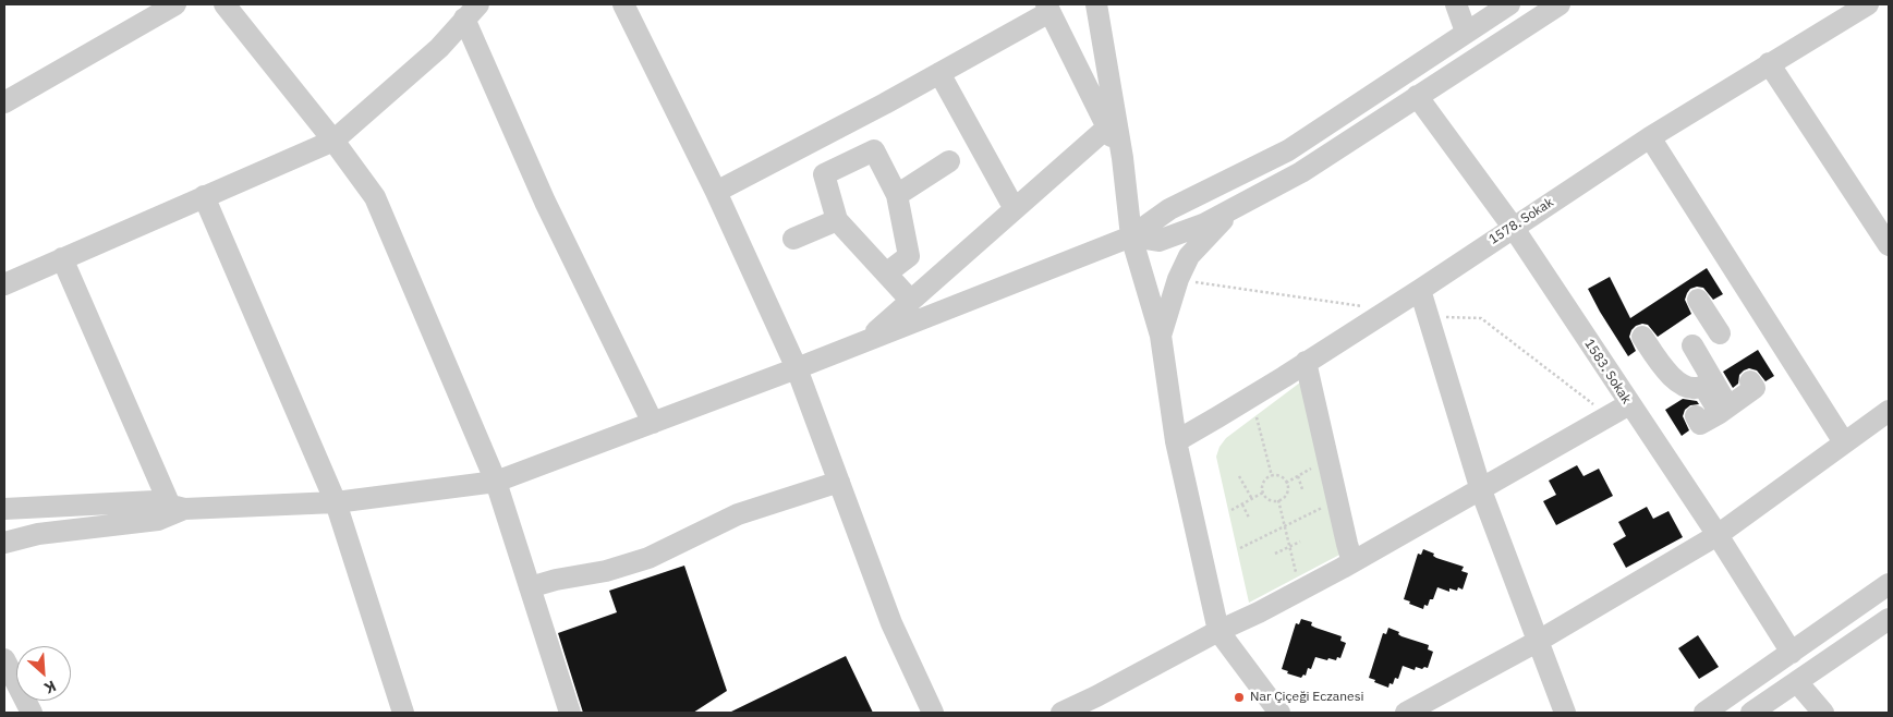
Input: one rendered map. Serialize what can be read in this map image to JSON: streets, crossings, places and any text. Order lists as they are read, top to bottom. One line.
{"streets":{"street":["1578. Sokak","1583. Sokak"]},"crossings":[["1578. Sokak","1583. Sokak"]],"places":["Nar Çiçeği Eczanesi"],"north":"bottom right"}
